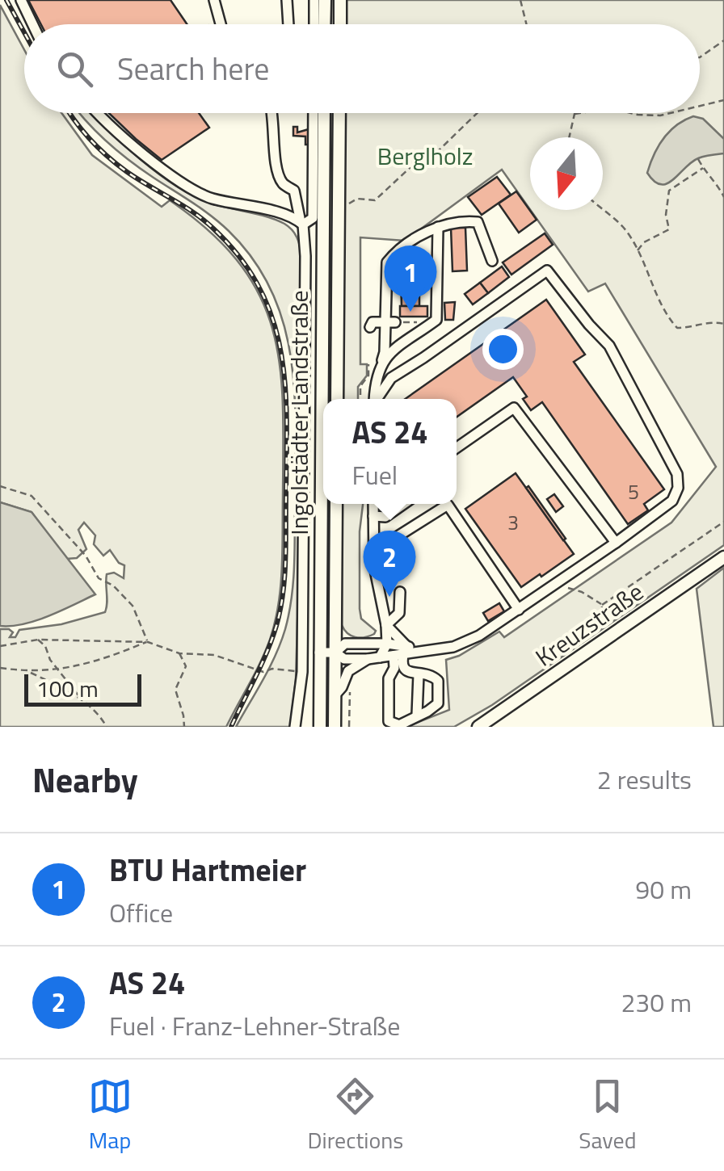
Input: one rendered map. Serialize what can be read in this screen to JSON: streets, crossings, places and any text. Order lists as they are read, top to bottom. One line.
{"streets":{"main road":["Ingolstädter Landstraße","Kreuzstraße"]},"parks":["Berglholz"],"house_numbers":["5","3"],"scale_bar":"100 m","north":"bottom","page":{"search":"Search here","pins":["1","2"],"popup":["AS 24","Fuel"],"scale":"100 m","heading":["Nearby","2 results"],"list":[{"mark":"1","name":"BTU Hartmeier","note":"Office","value":"90 m"},{"mark":"2","name":"AS 24","note":"Fuel · Franz-Lehner-Straße","value":"230 m"}],"nav":["Map","Directions","Saved"]}}
